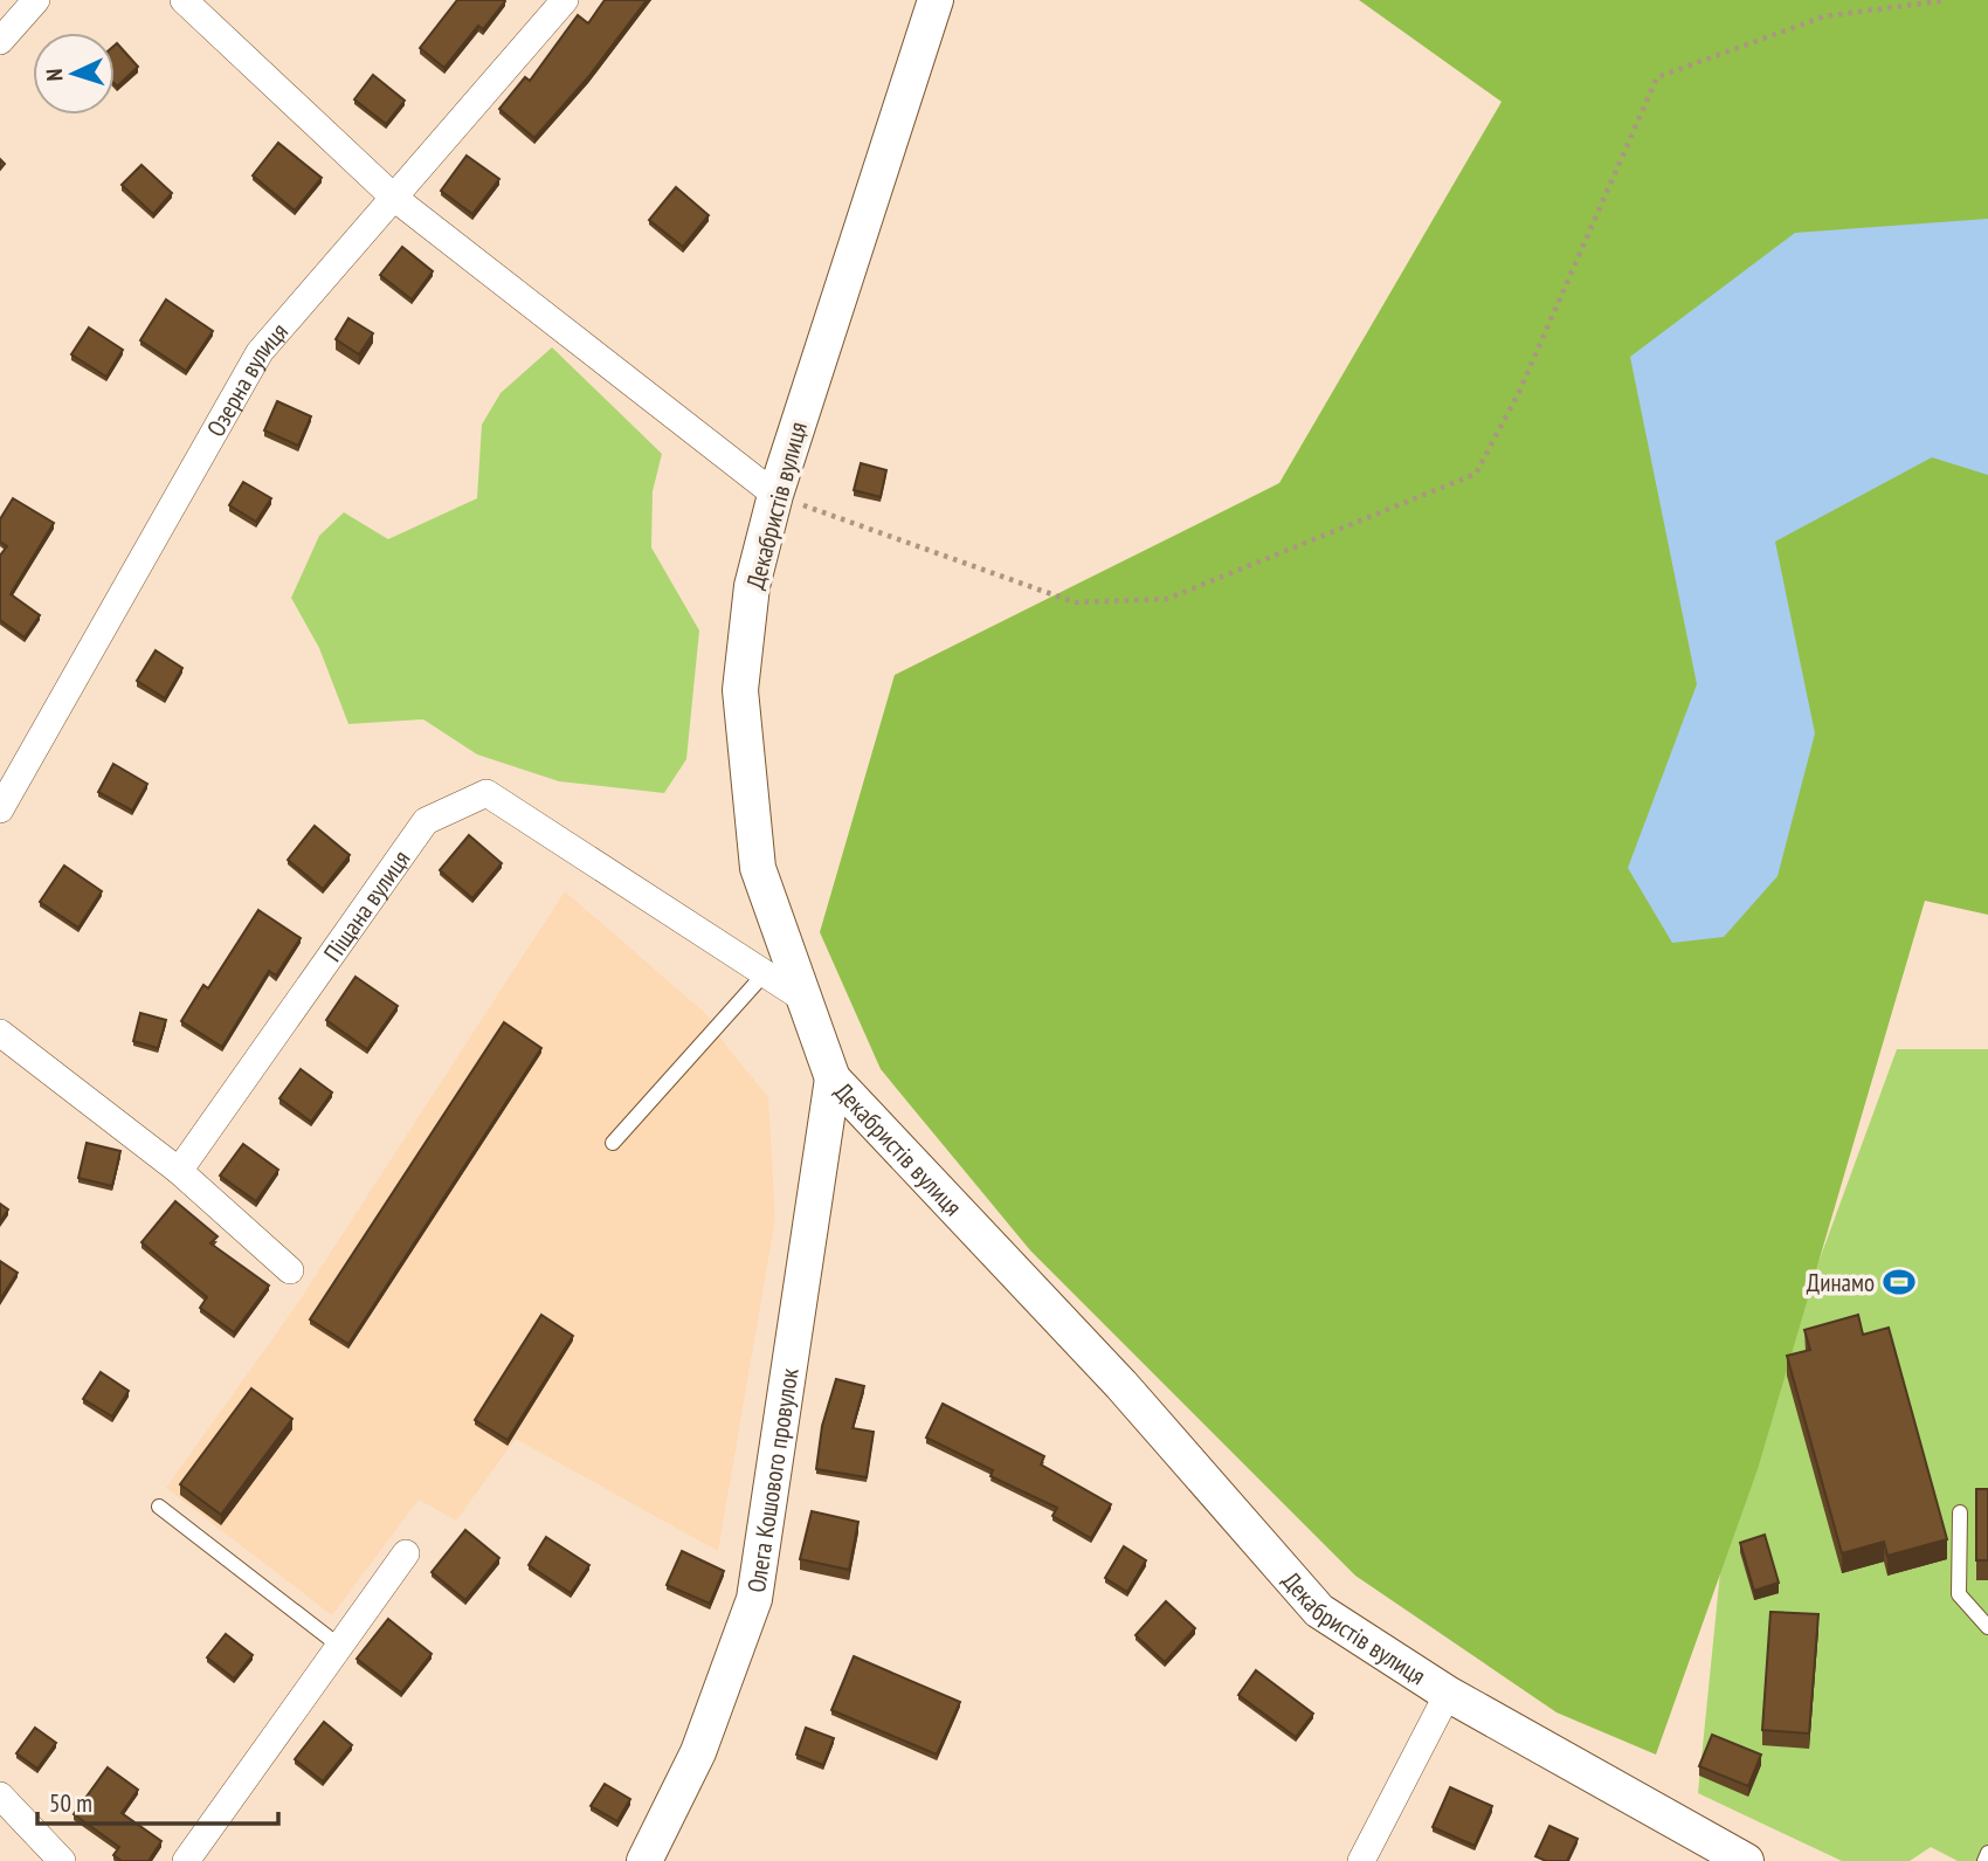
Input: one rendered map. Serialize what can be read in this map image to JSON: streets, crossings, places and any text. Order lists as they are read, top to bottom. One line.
{"streets":{"street":["Озерна вулиця","Декабристів вулиця","Піщана вулиця","Олега Кошового провулок"]},"crossings":[["Декабристів вулиця","Піщана вулиця"],["Декабристів вулиця","Олега Кошового провулок"]],"places":{"sports":["Динамо"]},"scale_bar":"50 m","north":"left"}
